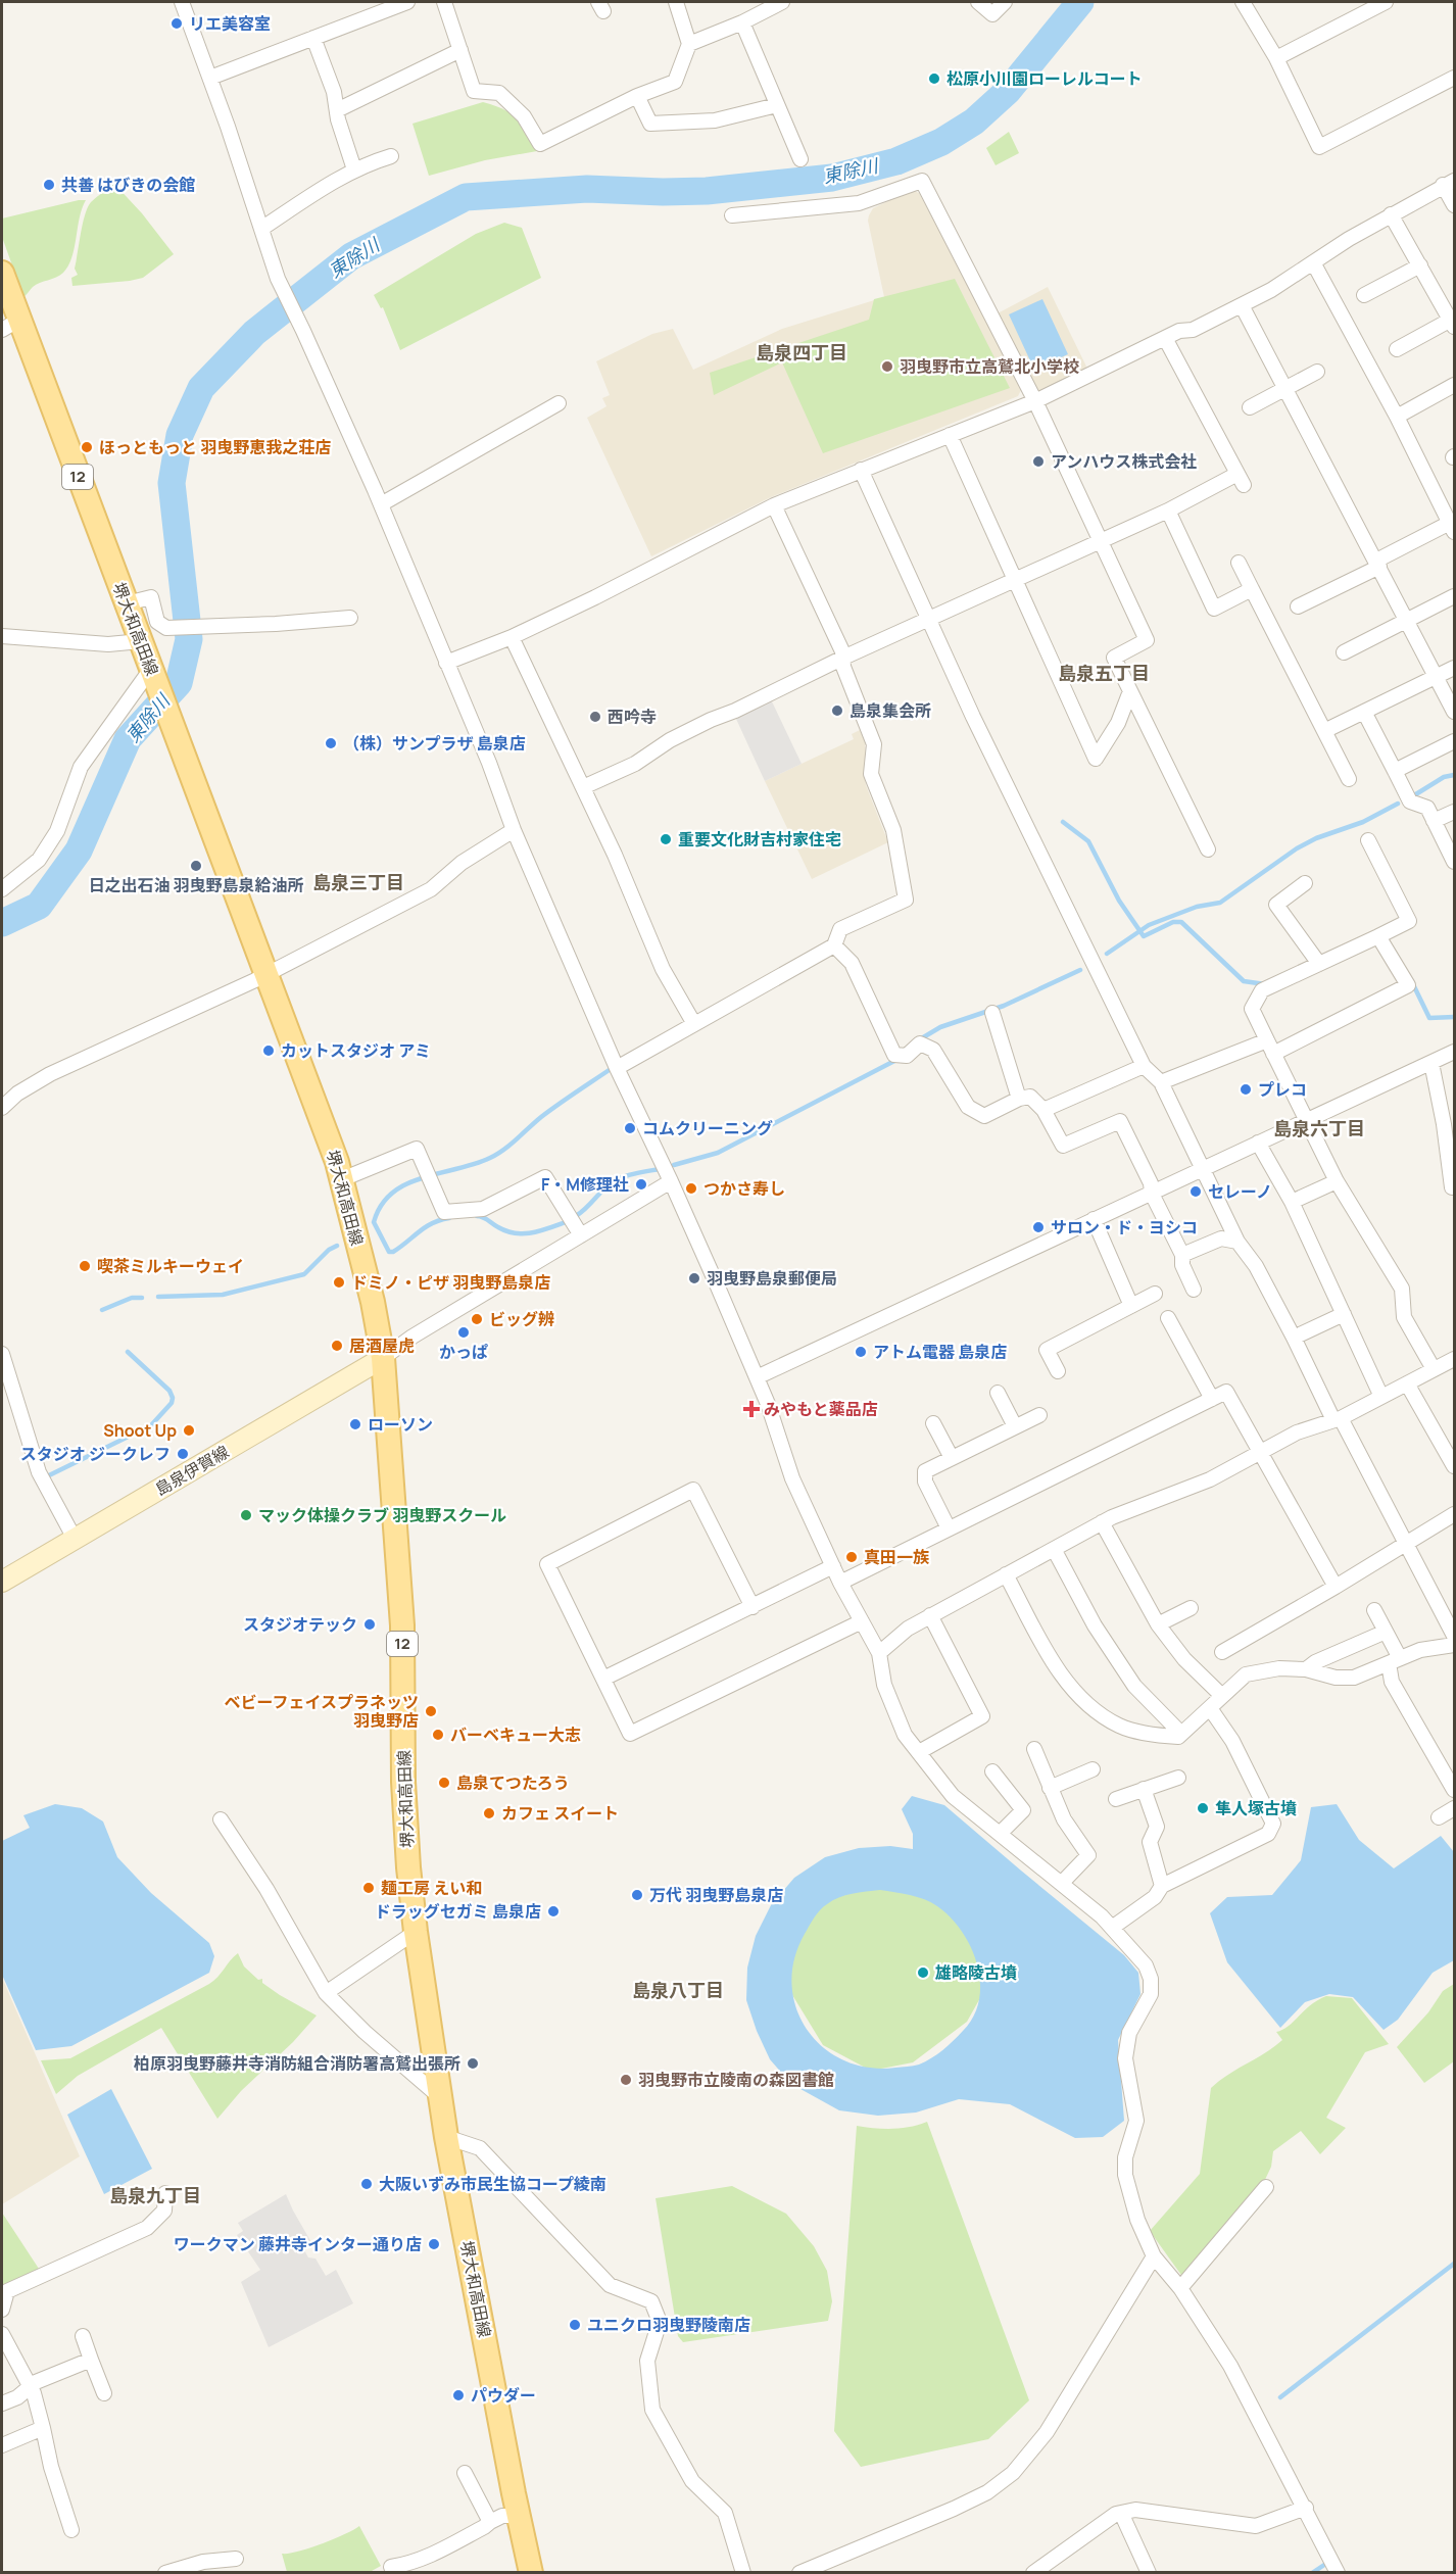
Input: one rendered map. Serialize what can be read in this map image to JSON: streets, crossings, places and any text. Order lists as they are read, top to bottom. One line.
{"streets":{"main road":["12","堺大和高田線","島泉伊賀線"]},"crossings":[["堺大和高田線","島泉伊賀線"]],"districts":["島泉四丁目","島泉五丁目","島泉三丁目","島泉六丁目","島泉八丁目","島泉九丁目"],"water":["東除川"],"places":{"other":["リエ美容室","松原小川園ローレルコート","共善 はびきの会館","羽曳野市立高鷲北小学校","ほっともっと 羽曳野恵我之荘店","アンハウス株式会社","島泉集会所","西吟寺","（株）サンプラザ 島泉店","重要文化財吉村家住宅","日之出石油 羽曳野島泉給油所","カットスタジオ アミ","プレコ","コムクリーニング","F・M修理社","つかさ寿し","セレーノ","サロン・ド・ヨシコ","喫茶ミルキーウェイ","羽曳野島泉郵便局","ドミノ・ピザ 羽曳野島泉店","ビッグ辨","かっぱ","居酒屋虎","アトム電器 島泉店","ローソン","Shoot Up","スタジオ ジークレフ","マック体操クラブ 羽曳野スクール","真田一族","スタジオテック","ベビーフェイスプラネッツ 羽曳野店","バーベキュー大志","島泉てつたろう","隼人塚古墳","カフェ スイート","麺工房 えい和","万代 羽曳野島泉店","ドラッグセガミ 島泉店","雄略陵古墳","柏原羽曳野藤井寺消防組合消防署高鷲出張所","羽曳野市立陵南の森図書館","大阪いずみ市民生協コープ綾南","ワークマン 藤井寺インター通り店","ユニクロ羽曳野陵南店","パウダー"],"health":["みやもと薬品店"]}}
